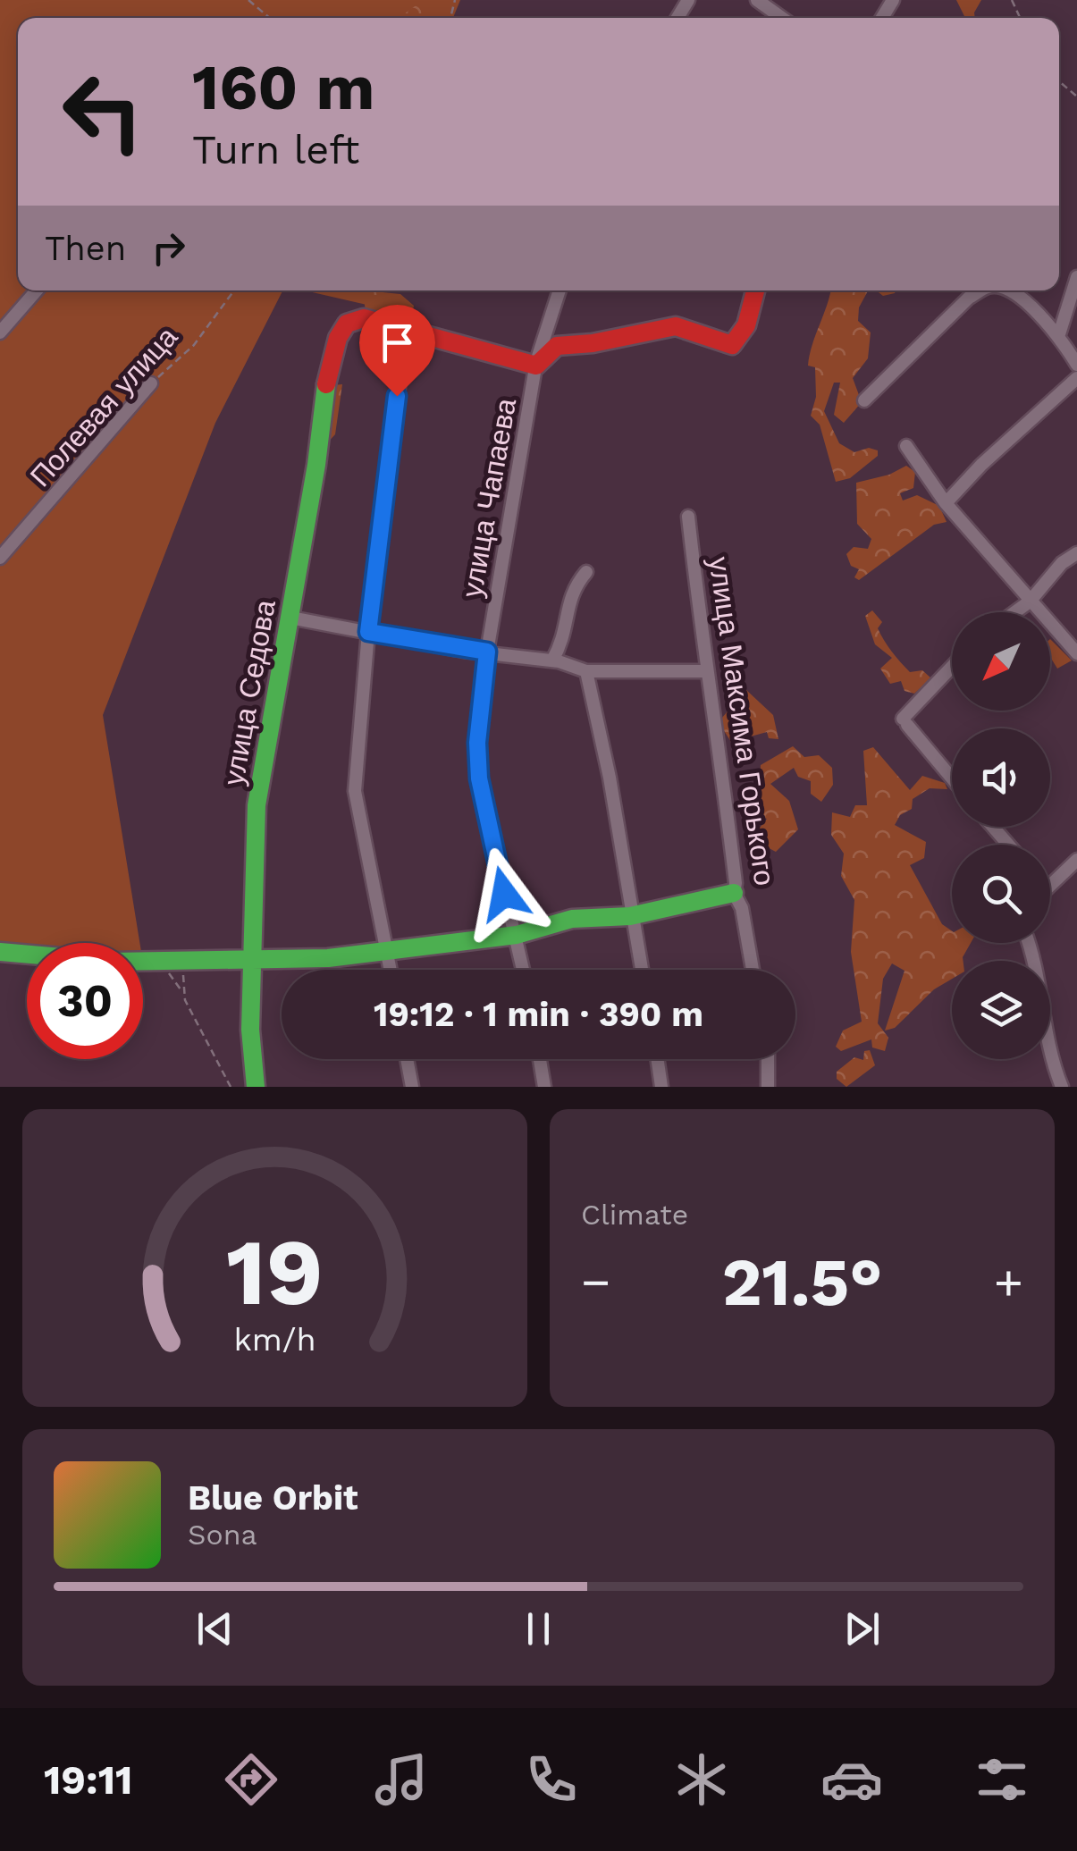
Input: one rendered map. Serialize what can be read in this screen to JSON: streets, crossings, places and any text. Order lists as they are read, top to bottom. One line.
{"streets":{"street":["Полевая улица","улица Чапаева","улица Седова","улица Максима Горького"]},"north":"bottom left","page":{"turn":["160 m","Turn left"],"then":"Then","limit":"30","trip":"19:12 · 1 min · 390 m","tile":"Climate","heat":["−","21.5°","+"],"song":["Blue Orbit","Sona"],"tabs":"19:11","gauge":["19","km/h"]}}
